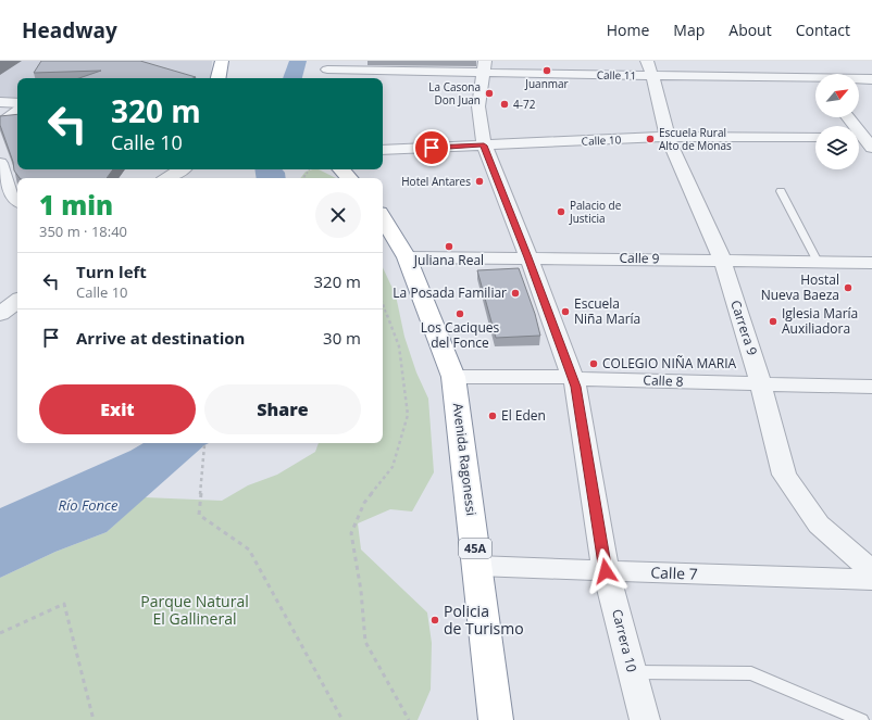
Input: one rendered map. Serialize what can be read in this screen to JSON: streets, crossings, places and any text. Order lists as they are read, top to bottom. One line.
{"streets":{"highway":["Avenida Ragonessi","45A"],"street":["Calle 11","Calle 10","Calle 9","Carrera 9","Calle 8","Calle 7","Carrera 10"]},"crossings":[["Calle 11","Carrera 9"],["Calle 11","Carrera 10"],["Calle 10","Carrera 9"],["Calle 10","Carrera 10"],["Calle 9","Carrera 9"],["Calle 9","Avenida Ragonessi"],["Calle 9","Carrera 10"],["Carrera 9","Calle 8"],["Calle 8","Avenida Ragonessi"],["Calle 8","Carrera 10"],["Avenida Ragonessi","Calle 7"],["Calle 7","Carrera 10"]],"water":["Río Fonce"],"parks":["Parque Natural El Gallineral"],"places":["Juanmar","La Casona Don Juan","4-72","Escuela Rural Alto de Monas","Hotel Antares","Palacio de Justicia","Juliana Real","Hostal Nueva Baeza","La Posada Familiar","Escuela Niña María","Los Caciques del Fonce","Iglesia María Auxiliadora","COLEGIO NIÑA MARIA","El Eden","Policia de Turismo"],"north":"top right","page":{"header":"Headway","nav":["Home","Map","About","Contact"],"turn":["320 m","Calle 10"],"heading":["1 min","350 m · 18:40"],"list":[{"name":"Turn left","note":"Calle 10","value":"320 m"},{"name":"Arrive at destination","value":"30 m"}],"buttons":["Exit","Share"]}}
